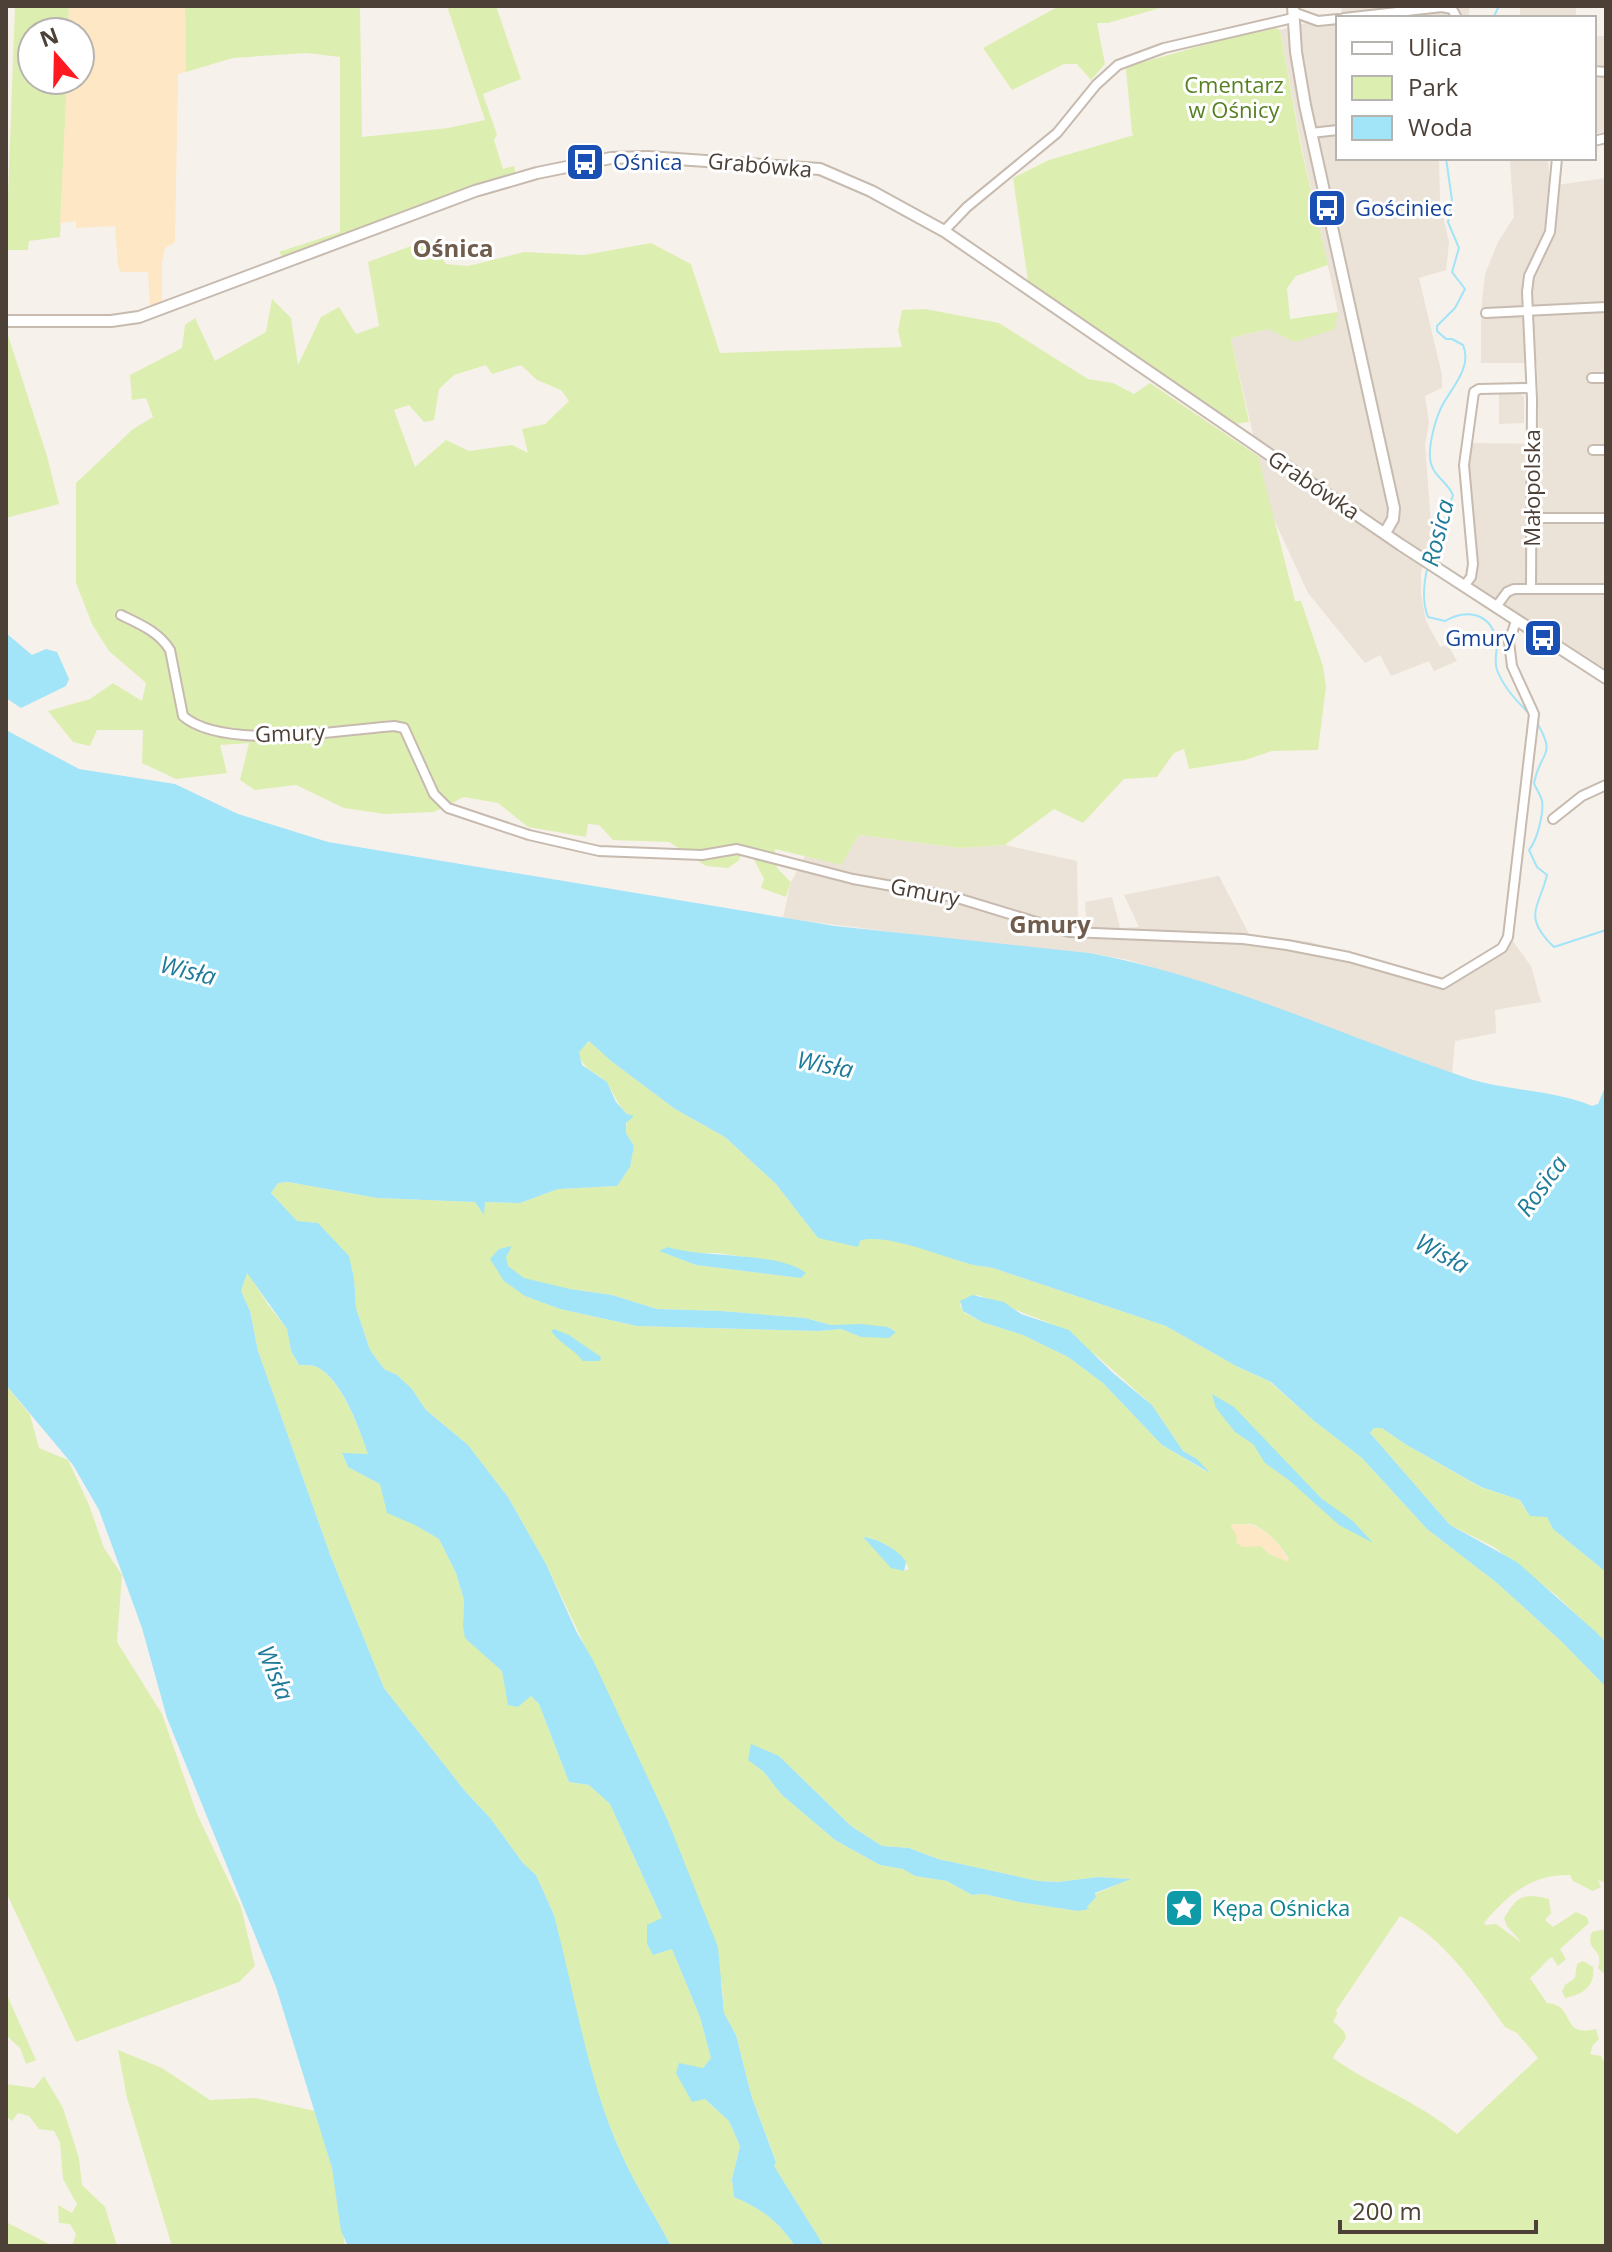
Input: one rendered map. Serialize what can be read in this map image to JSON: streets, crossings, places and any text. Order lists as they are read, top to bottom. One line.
{"streets":{"street":["Grabówka","Małopolska","Gmury"]},"crossings":[["Grabówka","Gmury"]],"districts":["Ośnica","Gmury"],"water":["Rosica","Wisła"],"parks":["Cmentarz w Ośnicy"],"places":{"bus stop":["Ośnica","Gościniec","Gmury"],"place":["Kępa Ośnicka"]},"legend":["Ulica","Park","Woda"],"scale_bar":"200 m","north":"top"}
